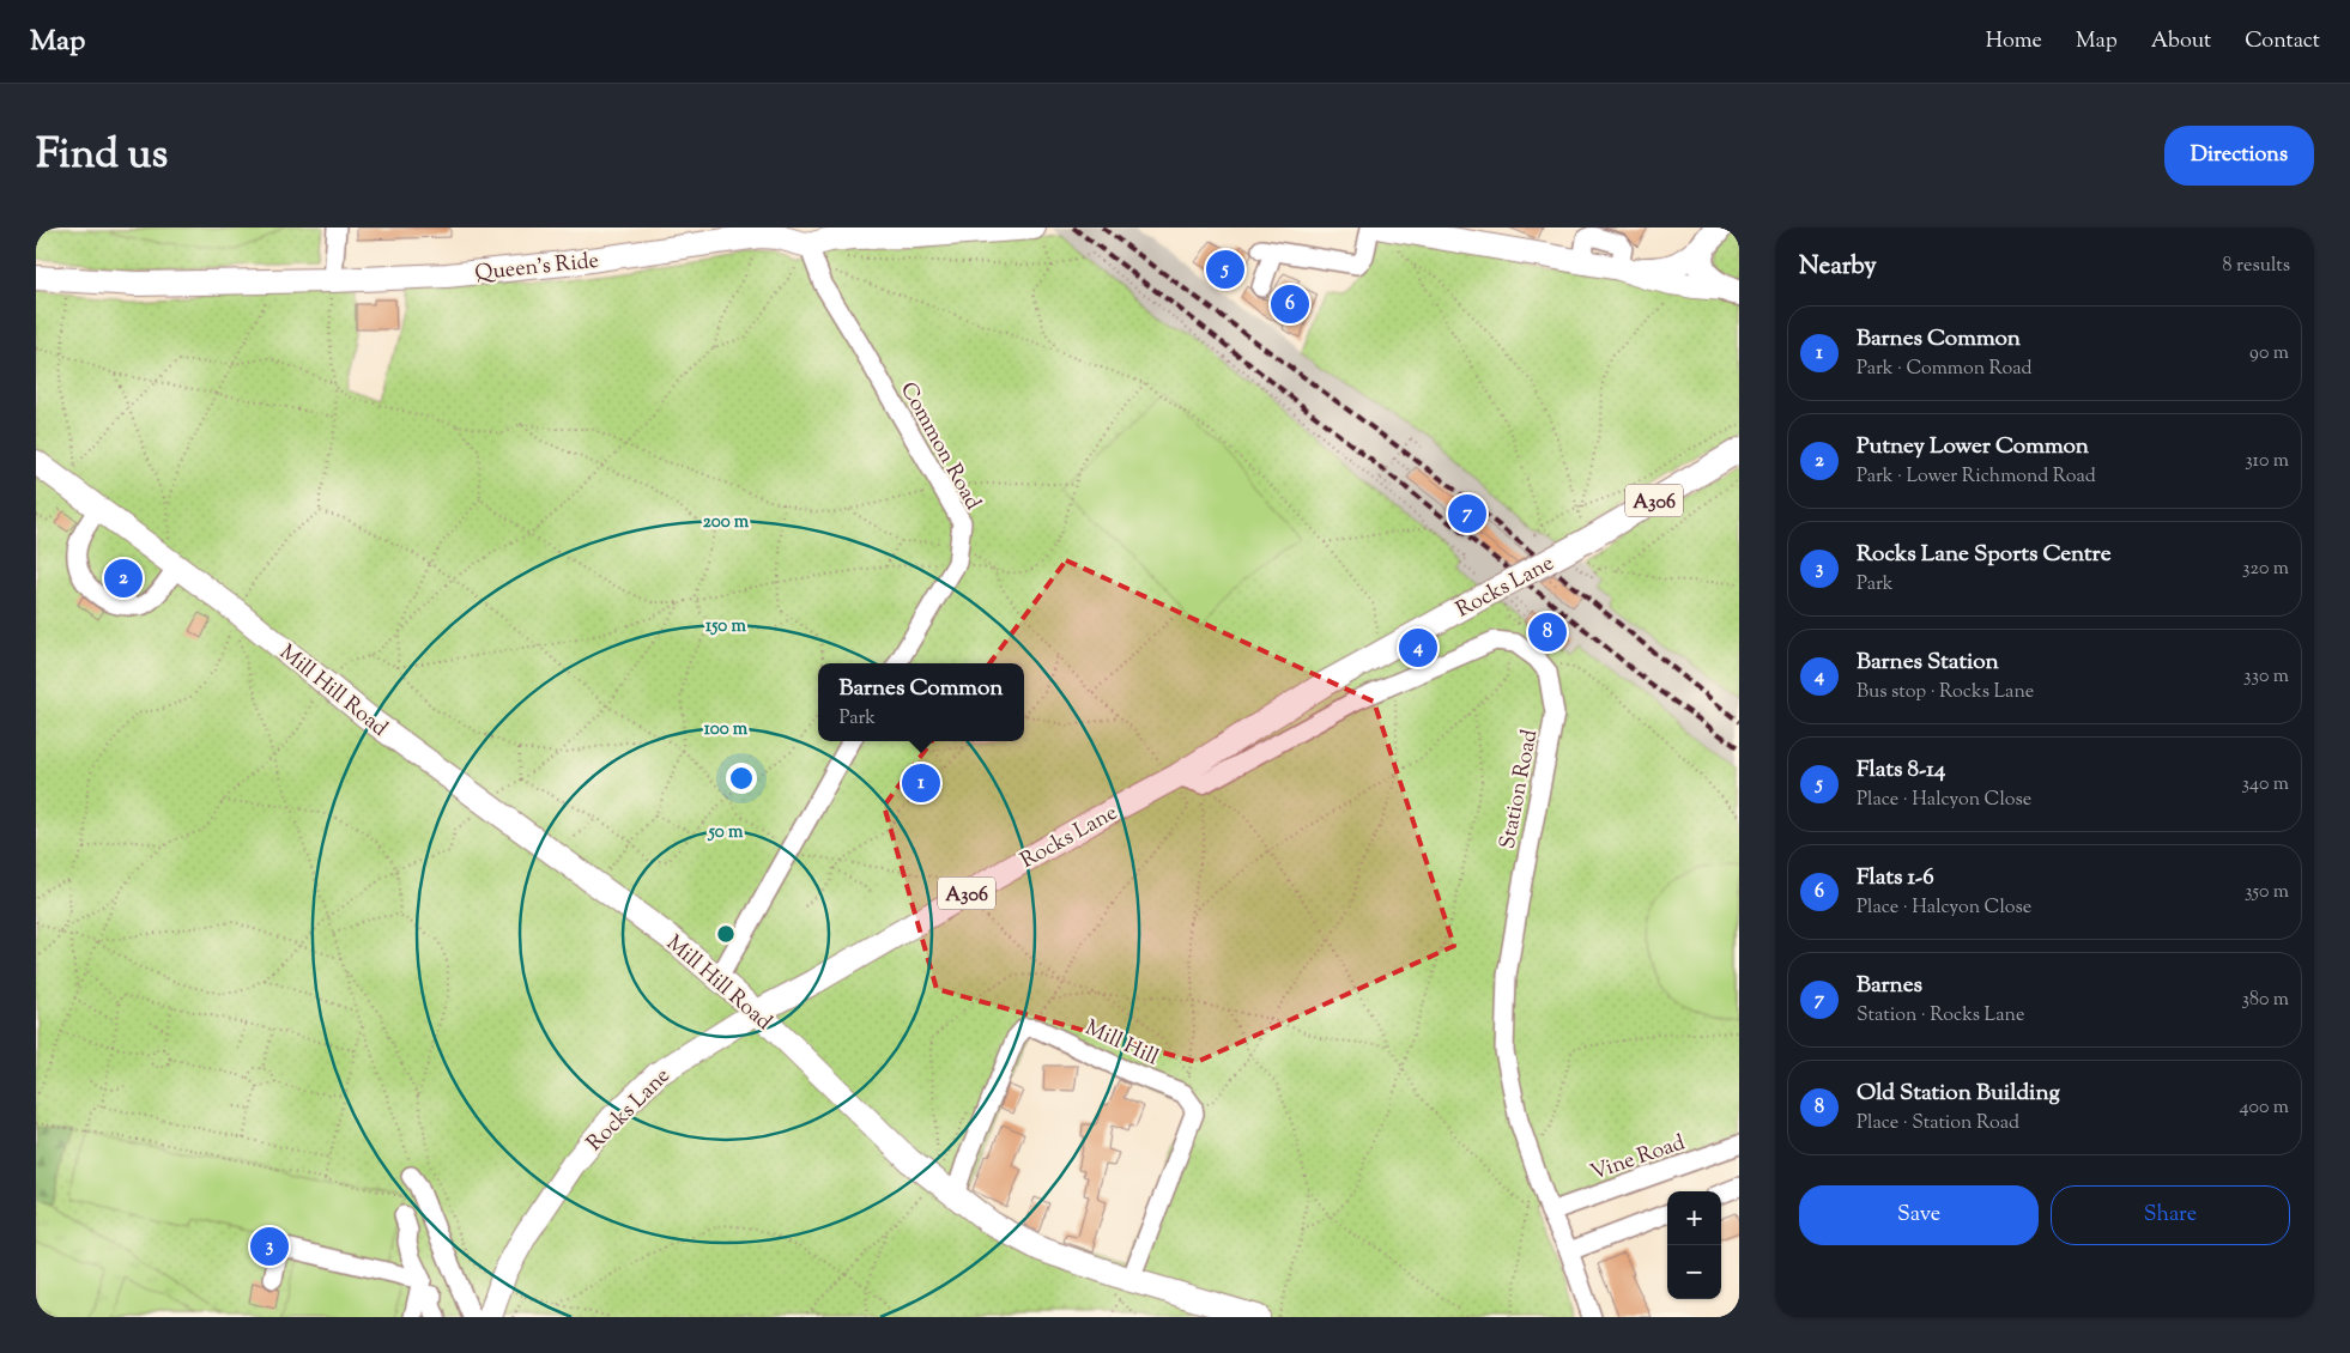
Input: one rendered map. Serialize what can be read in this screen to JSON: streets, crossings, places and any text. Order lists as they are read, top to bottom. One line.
{"streets":{"main road":["Queen's Ride","A306","Rocks Lane","Mill Hill Road"],"street":["Common Road","Station Road","Mill Hill","Vine Road"]},"crossings":[["Queen's Ride","Common Road"],["Rocks Lane","Mill Hill Road"],["Mill Hill Road","Mill Hill"],["Station Road","Vine Road"]],"page":{"header":"Map","nav":["Home","Map","About","Contact"],"title":"Find us","buttons":["Directions",["Save","Share"]],"heading":["Nearby","8 results"],"pins":["5","6","7","2","8","4","1","3"],"list":[{"mark":"1","name":"Barnes Common","note":"Park · Common Road","value":"90 m"},{"mark":"2","name":"Putney Lower Common","note":"Park · Lower Richmond Road","value":"310 m"},{"mark":"3","name":"Rocks Lane Sports Centre","note":"Park","value":"320 m"},{"mark":"4","name":"Barnes Station","note":"Bus stop · Rocks Lane","value":"330 m"},{"mark":"5","name":"Flats 8-14","note":"Place · Halcyon Close","value":"340 m"},{"mark":"6","name":"Flats 1-6","note":"Place · Halcyon Close","value":"350 m"},{"mark":"7","name":"Barnes","note":"Station · Rocks Lane","value":"380 m"},{"mark":"8","name":"Old Station Building","note":"Place · Station Road","value":"400 m"}],"popup":["Barnes Common","Park"],"map_buttons":["+","−"]},"rings":["200 m","150 m","100 m","50 m"]}
